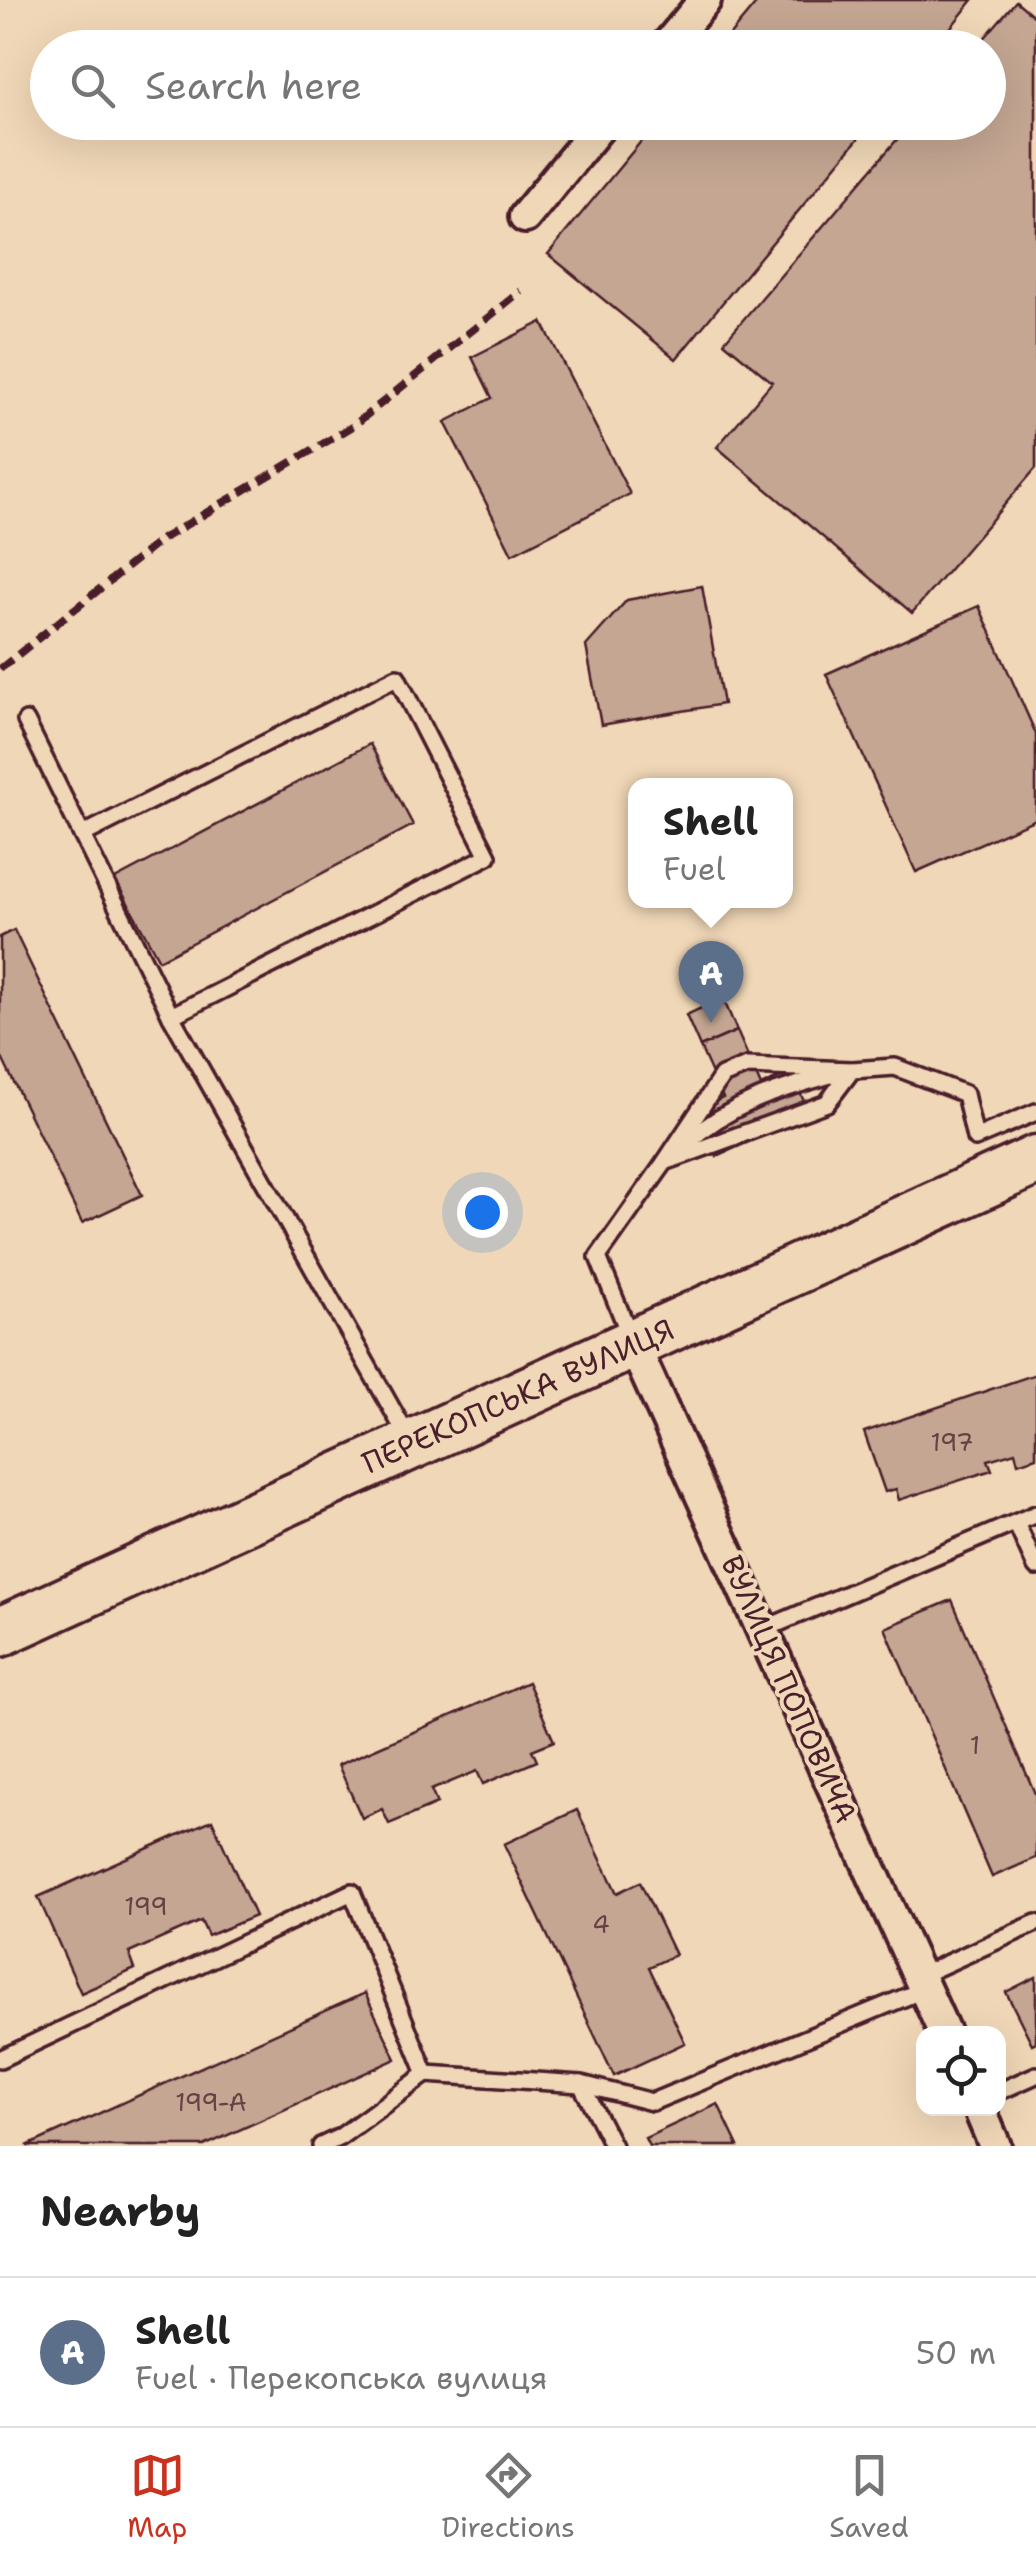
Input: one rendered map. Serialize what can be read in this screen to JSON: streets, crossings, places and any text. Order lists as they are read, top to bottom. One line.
{"streets":{"main road":["ПЕРЕКОПСЬКА ВУЛИЦЯ"],"street":["ВУЛИЦЯ ПОПОВИЧА"]},"crossings":[["ПЕРЕКОПСЬКА ВУЛИЦЯ","ВУЛИЦЯ ПОПОВИЧА"]],"house_numbers":["197","1","199","4","199-А"],"page":{"search":"Search here","popup":["Shell","Fuel"],"pins":"A","heading":"Nearby","list":[{"mark":"A","name":"Shell","note":"Fuel · Перекопська вулиця","value":"50 m"}],"nav":["Map","Directions","Saved"]}}
